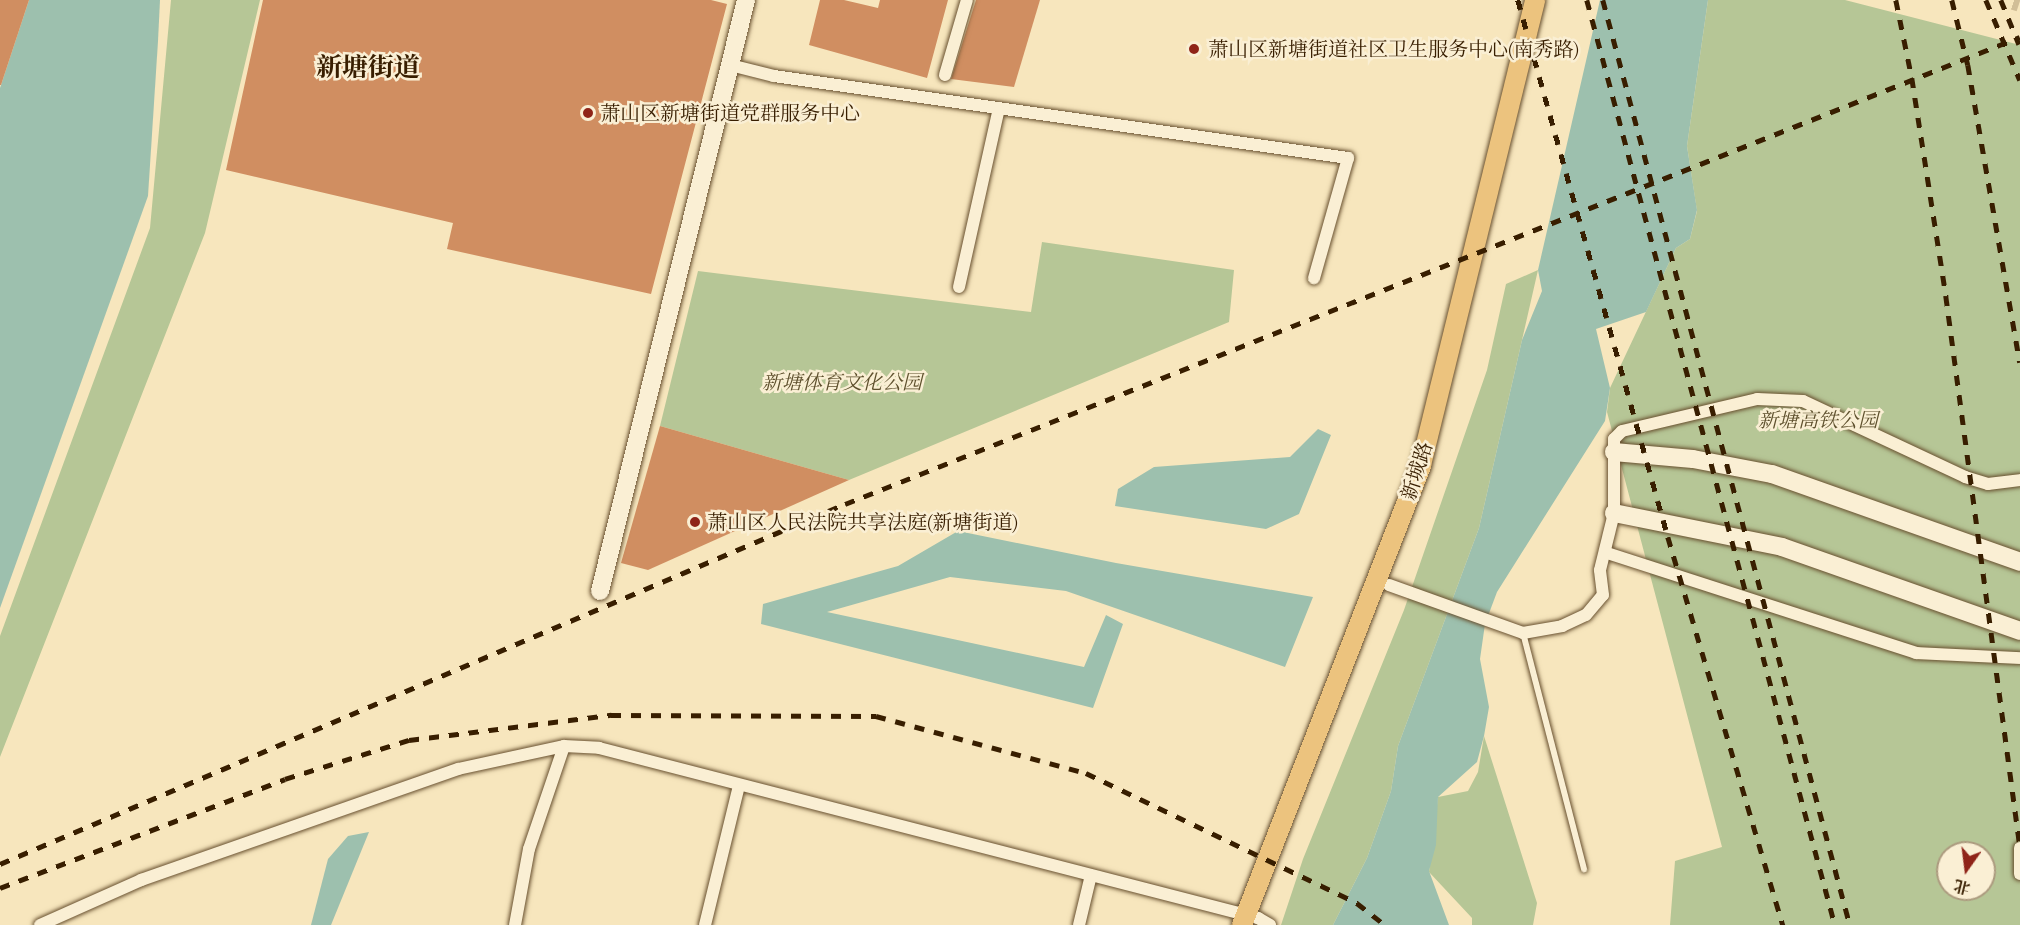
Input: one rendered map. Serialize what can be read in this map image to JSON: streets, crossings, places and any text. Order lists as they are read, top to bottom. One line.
{"streets":{"main road":["新城路"]},"districts":["新塘街道"],"parks":["新塘体育文化公园","新塘高铁公园"],"places":["萧山区新塘街道社区卫生服务中心(南秀路)","萧山区新塘街道党群服务中心","萧山区人民法院共享法庭(新塘街道)"],"north":"bottom"}
